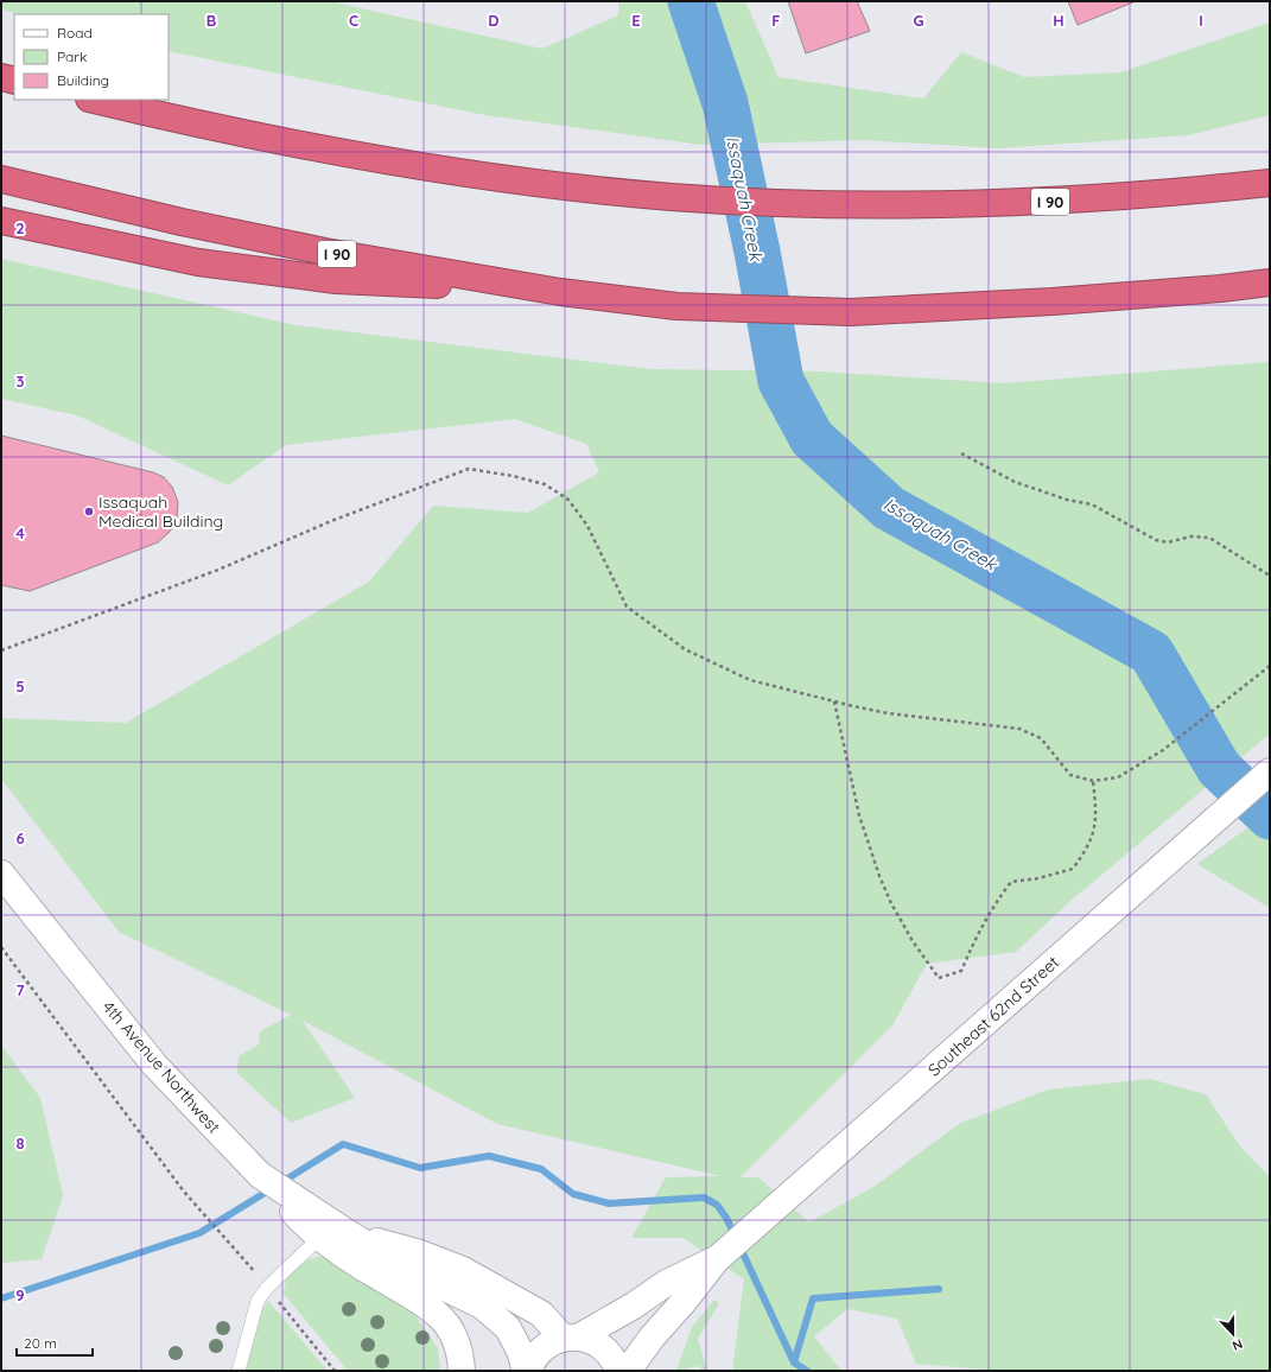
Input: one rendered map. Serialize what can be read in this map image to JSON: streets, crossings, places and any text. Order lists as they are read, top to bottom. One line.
{"streets":{"highway":["I 90"],"street":["Southeast 62nd Street","4th Avenue Northwest"]},"water":["Issaquah Creek"],"places":["Issaquah Medical Building"],"legend":["Road","Park","Building"],"scale_bar":"20 m","north":"bottom","grid":{"columns":["B","C","D","E","F","G","H","I"],"rows":["2","3","4","5","6","7","8","9"]}}
